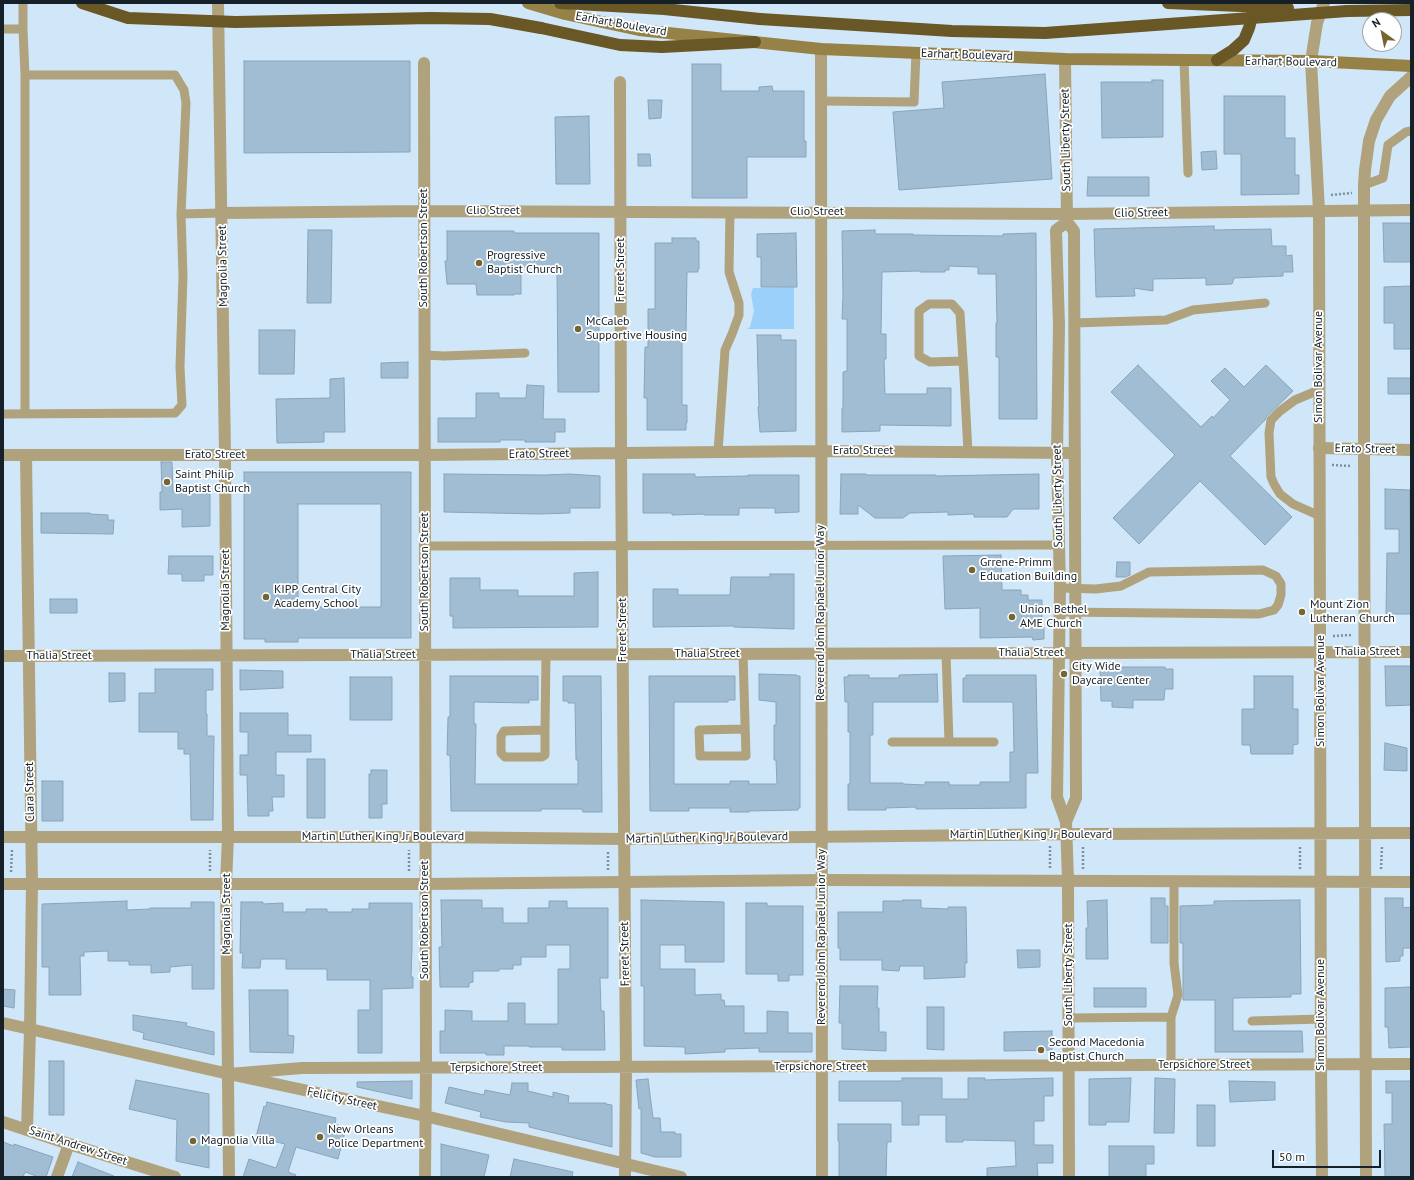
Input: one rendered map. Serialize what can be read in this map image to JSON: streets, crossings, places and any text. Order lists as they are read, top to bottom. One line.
{"streets":{"main road":["Earhart Boulevard"],"street":["South Liberty Street","Clio Street","South Robertson Street","Magnolia Street","Freret Street","Simon Bolivar Avenue","Erato Street","Reverend John Raphael Junior Way","Thalia Street","Clara Street","Martin Luther King Jr Boulevard","Terpsichore Street","Felicity Street","Saint Andrew Street"]},"crossings":[["Earhart Boulevard","South Liberty Street"],["Earhart Boulevard","Simon Bolivar Avenue"],["Earhart Boulevard","Reverend John Raphael Junior Way"],["South Liberty Street","Clio Street"],["South Liberty Street","Erato Street"],["South Liberty Street","Thalia Street"],["South Liberty Street","Martin Luther King Jr Boulevard"],["South Liberty Street","Terpsichore Street"],["Clio Street","South Robertson Street"],["Clio Street","Magnolia Street"],["Clio Street","Freret Street"],["Clio Street","Simon Bolivar Avenue"],["Clio Street","Reverend John Raphael Junior Way"],["South Robertson Street","Erato Street"],["South Robertson Street","Thalia Street"],["South Robertson Street","Martin Luther King Jr Boulevard"],["South Robertson Street","Terpsichore Street"],["South Robertson Street","Felicity Street"],["Magnolia Street","Erato Street"],["Magnolia Street","Thalia Street"],["Magnolia Street","Martin Luther King Jr Boulevard"],["Magnolia Street","Terpsichore Street"],["Magnolia Street","Felicity Street"],["Freret Street","Erato Street"],["Freret Street","Thalia Street"],["Freret Street","Martin Luther King Jr Boulevard"],["Freret Street","Terpsichore Street"],["Freret Street","Felicity Street"],["Simon Bolivar Avenue","Erato Street"],["Simon Bolivar Avenue","Thalia Street"],["Simon Bolivar Avenue","Martin Luther King Jr Boulevard"],["Simon Bolivar Avenue","Terpsichore Street"],["Erato Street","Reverend John Raphael Junior Way"],["Erato Street","Clara Street"],["Reverend John Raphael Junior Way","Thalia Street"],["Reverend John Raphael Junior Way","Martin Luther King Jr Boulevard"],["Reverend John Raphael Junior Way","Terpsichore Street"],["Thalia Street","Clara Street"],["Clara Street","Martin Luther King Jr Boulevard"],["Clara Street","Felicity Street"],["Clara Street","Saint Andrew Street"],["Terpsichore Street","Felicity Street"]],"places":["Progressive Baptist Church","McCaleb Supportive Housing","Saint Philip Baptist Church","Grrene-Primm Education Building","KIPP Central City Academy School","Mount Zion Lutheran Church","Union Bethel AME Church","City Wide Daycare Center","Second Macedonia Baptist Church","New Orleans Police Department","Magnolia Villa"],"scale_bar":"50 m","north":"top left"}
